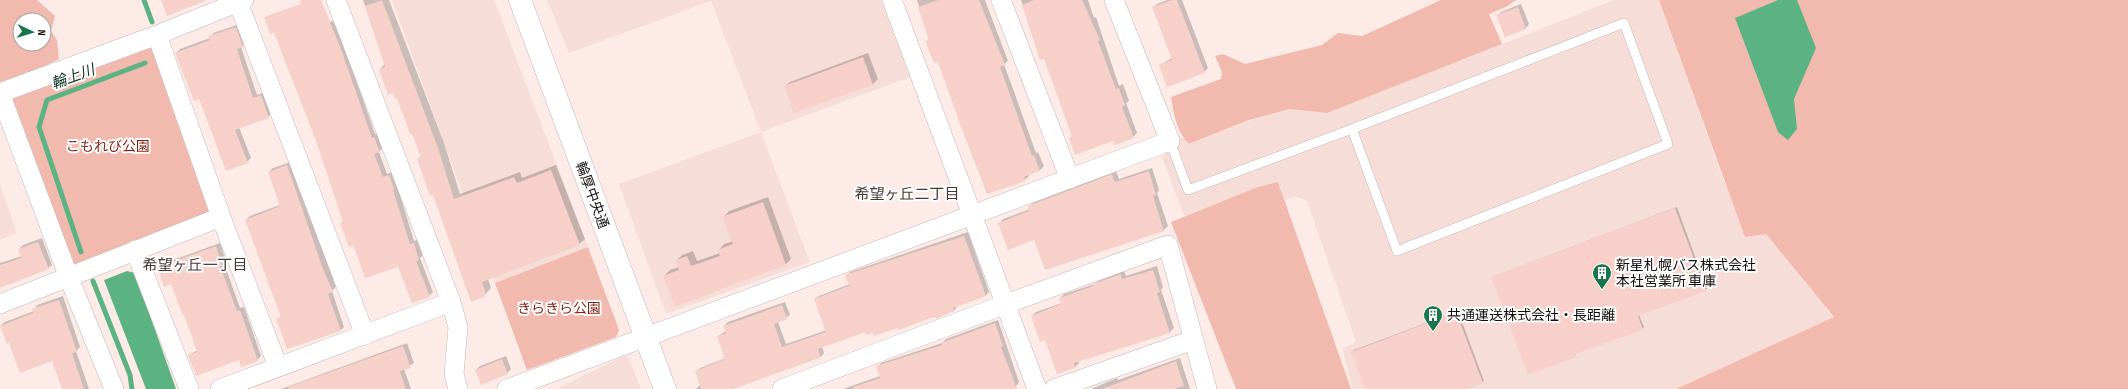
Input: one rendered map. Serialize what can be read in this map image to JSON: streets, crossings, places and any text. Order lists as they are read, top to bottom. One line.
{"streets":{"street":["輪厚中央通"]},"districts":["希望ヶ丘二丁目","希望ヶ丘一丁目"],"water":["輪上川"],"parks":["こもれび公園","きらきら公園"],"places":{"building":["新星札幌バス株式会社 本社営業所 車庫","共通運送株式会社・長距離"]},"north":"right"}
